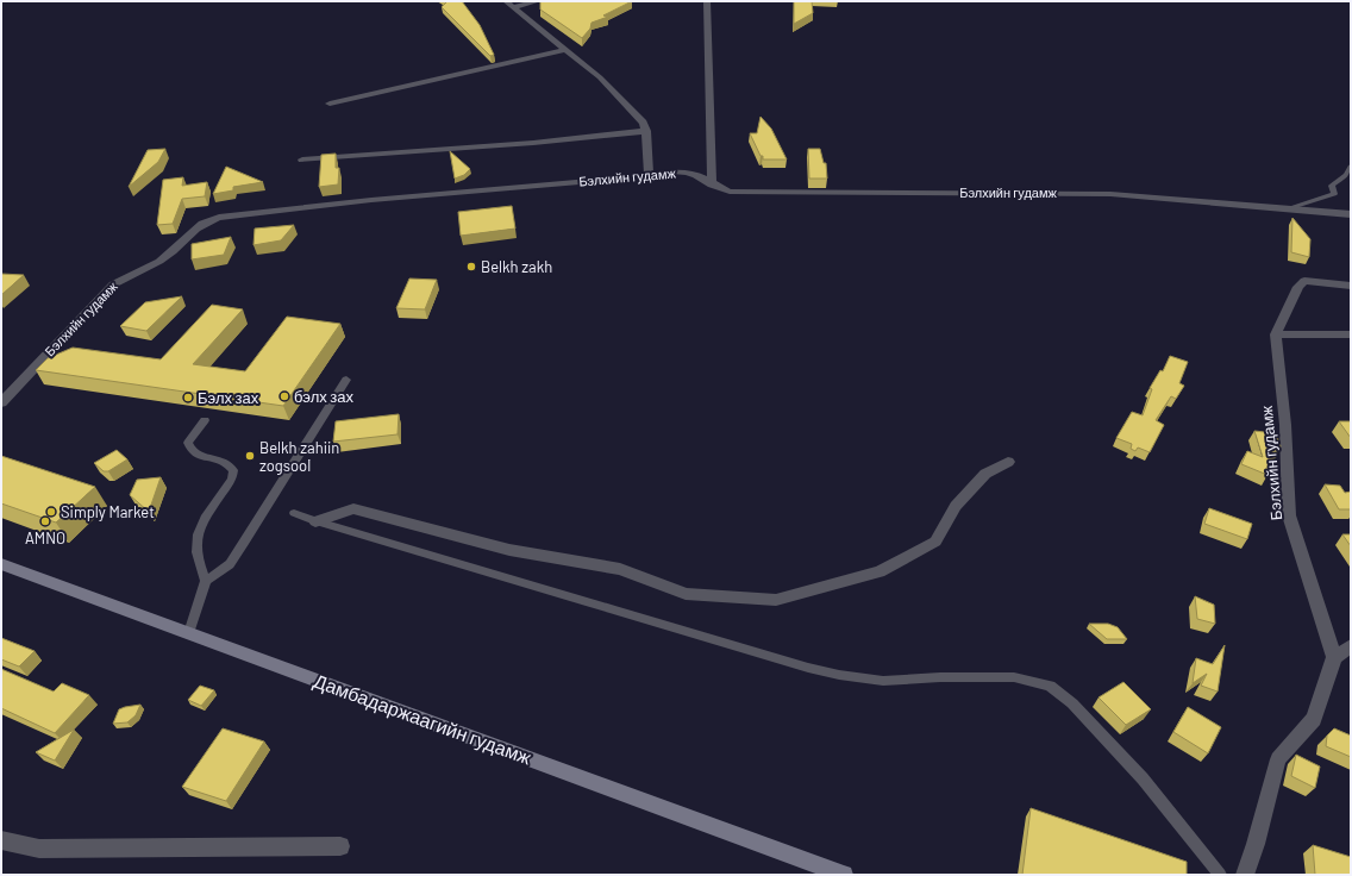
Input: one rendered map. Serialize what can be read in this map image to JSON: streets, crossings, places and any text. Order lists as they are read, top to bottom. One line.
{"streets":{"main road":["Дамбадаржаагийн гудамж"],"street":["Бэлхийн гудамж"]},"places":["Belkh zakh","бэлх зах","Бэлх зах","Belkh zahiin zogsool","Simply Market","AMNO"]}
